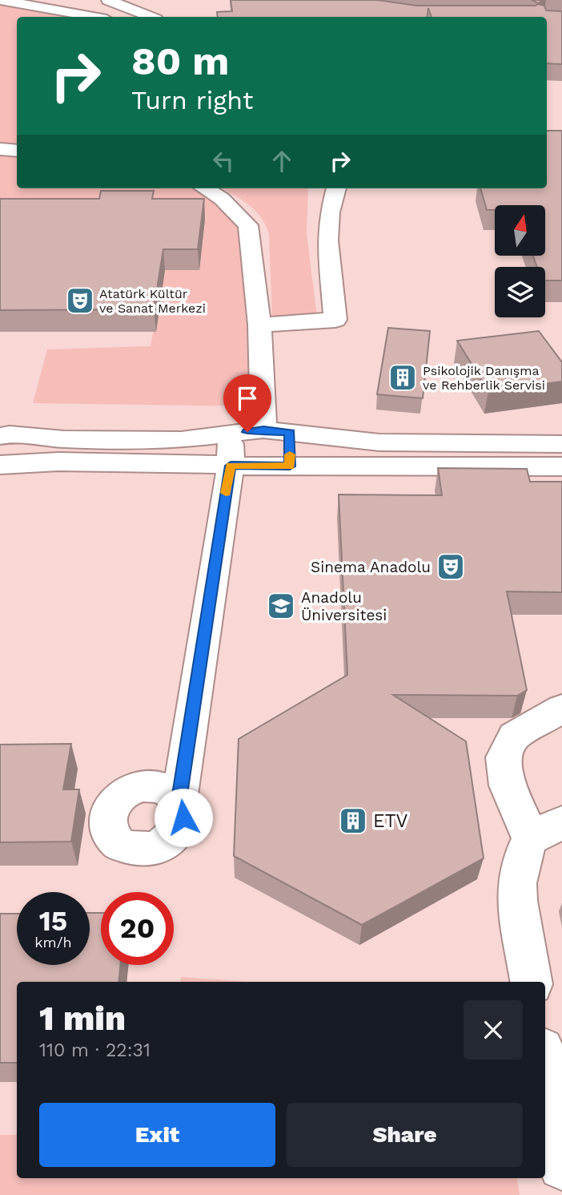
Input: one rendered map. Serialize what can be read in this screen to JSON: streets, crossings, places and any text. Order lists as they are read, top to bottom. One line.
{"places":{"theatre":["Atatürk Kültür ve Sanat Merkezi","Sinema Anadolu"],"building":["Psikolojik Danışma ve Rehberlik Servisi","ETV"],"school or university":["Anadolu Üniversitesi"]},"north":"top","page":{"turn":["80 m","Turn right"],"speed":"15 km/h","limit":"20","heading":["1 min","110 m · 22:31"],"buttons":["Exit","Share"]}}
